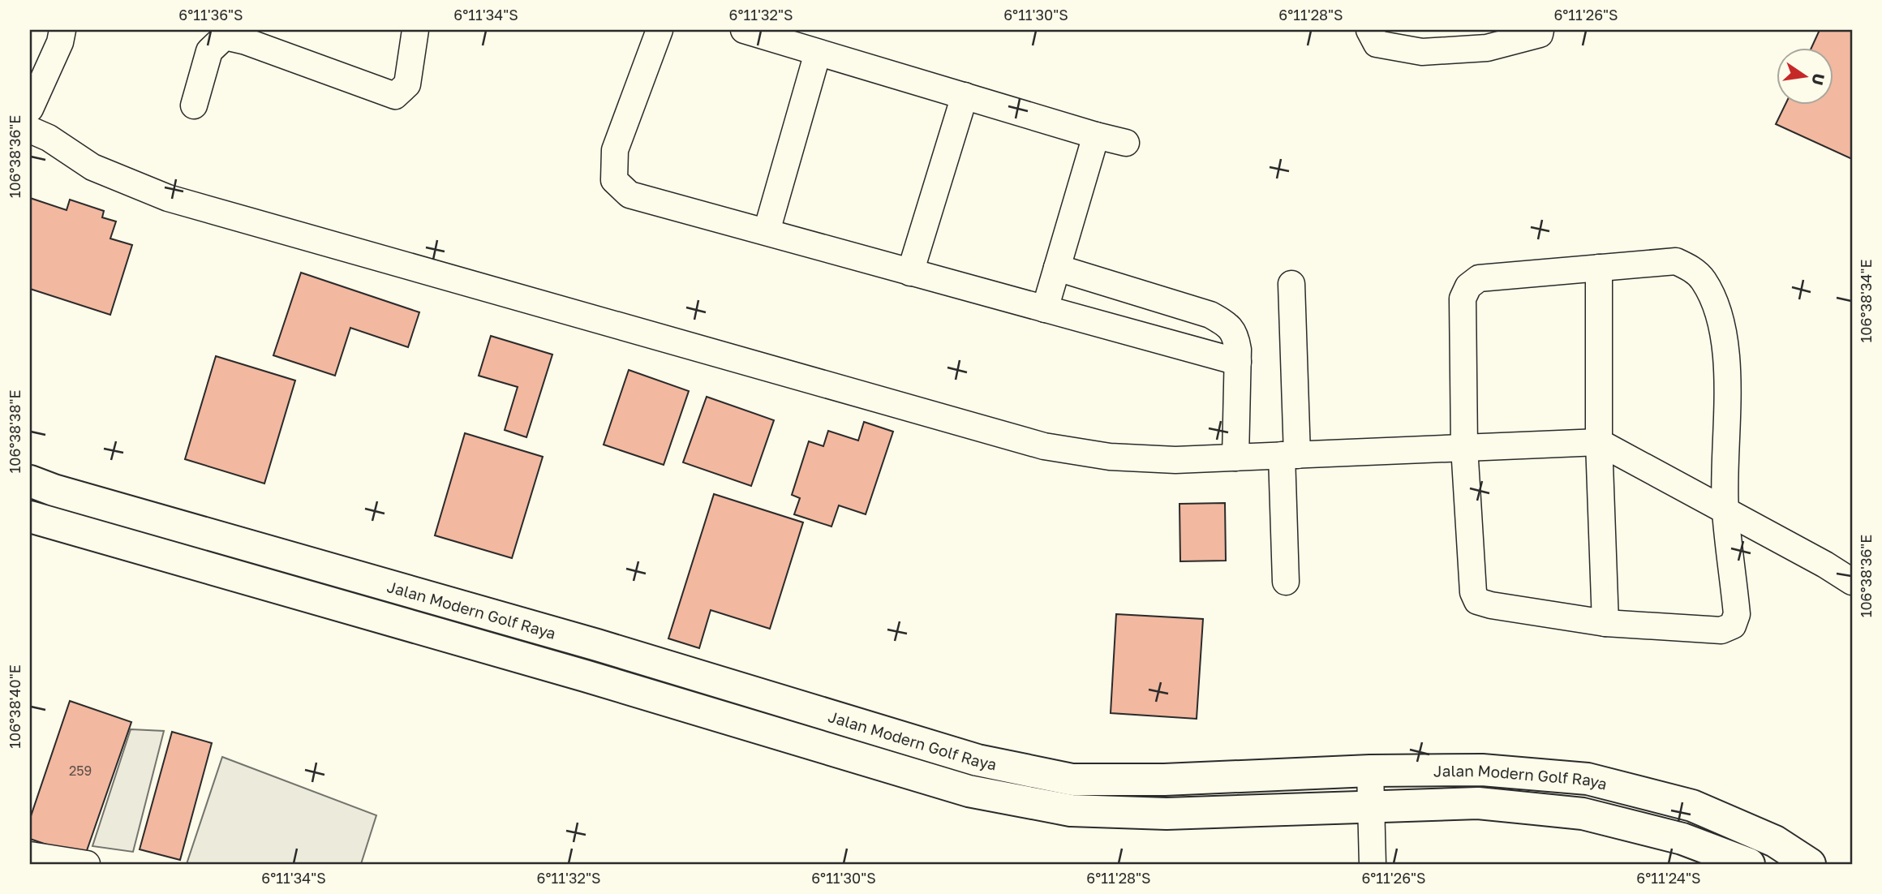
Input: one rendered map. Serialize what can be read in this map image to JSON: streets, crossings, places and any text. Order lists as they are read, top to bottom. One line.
{"streets":{"street":["Jalan Modern Golf Raya"]},"house_numbers":["259"],"north":"right","coordinates":["6°11'36\"S","6°11'34\"S","6°11'32\"S","6°11'30\"S","6°11'28\"S","6°11'26\"S","106°38'36\"E","106°38'34\"E","106°38'38\"E","106°38'40\"E","6°11'24\"S"]}
